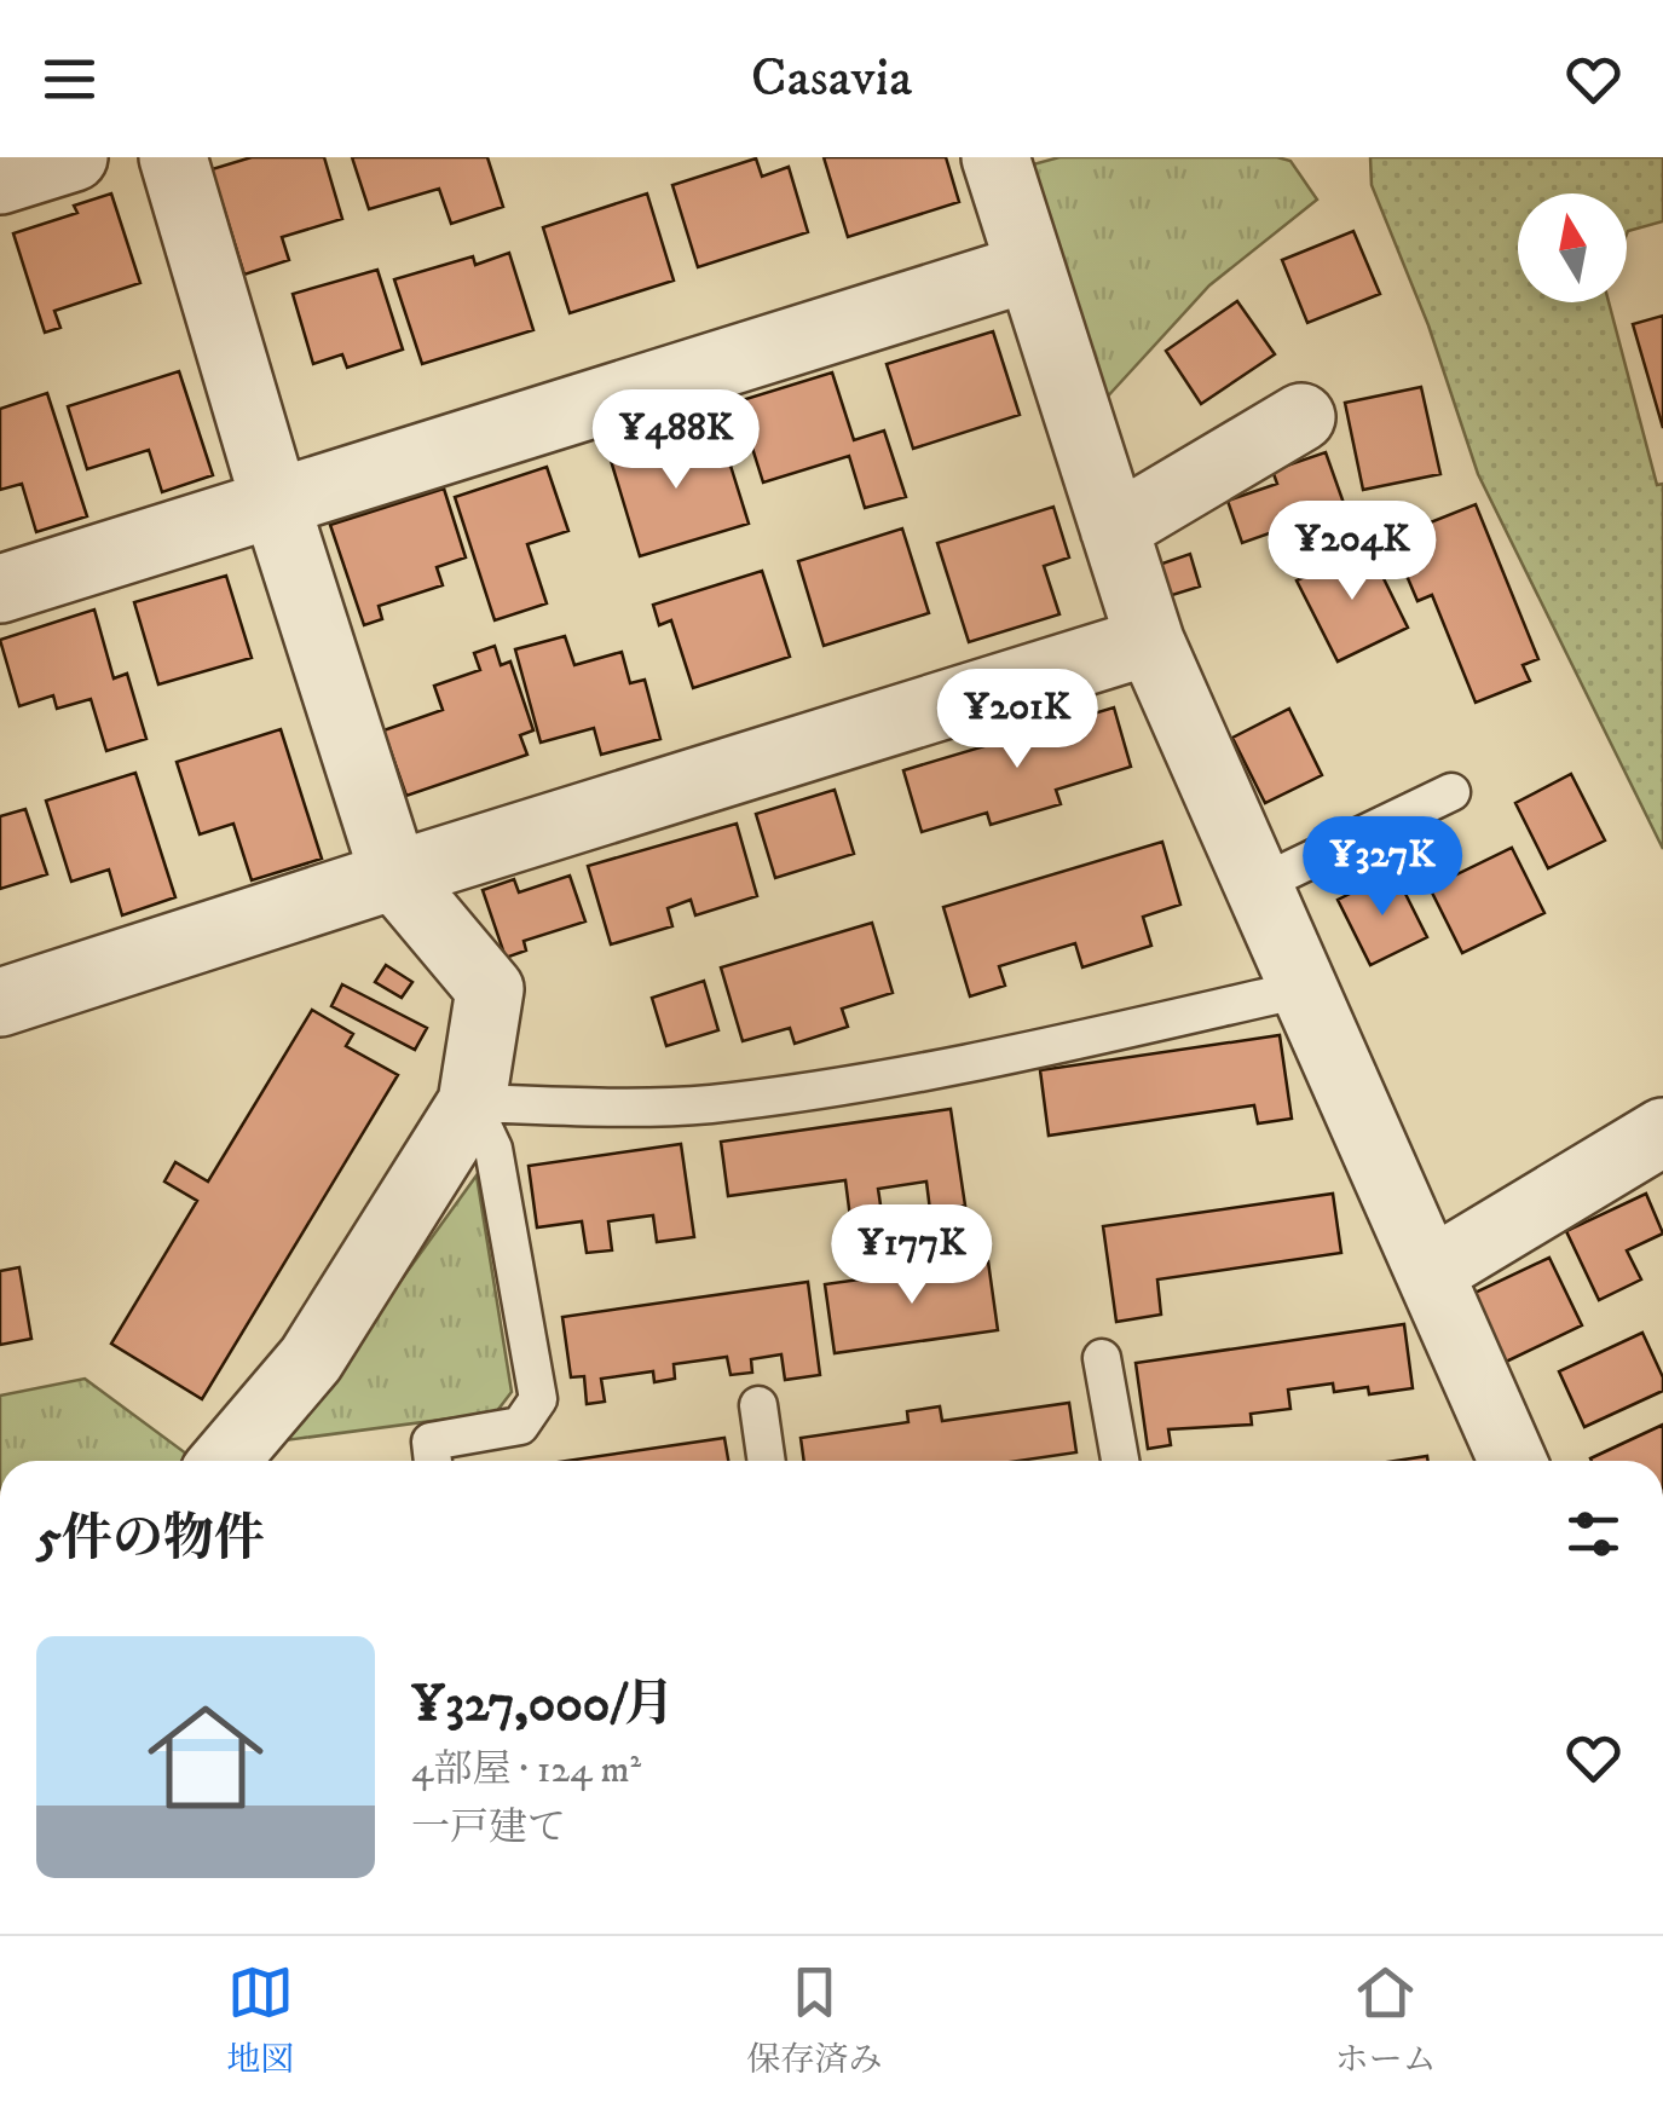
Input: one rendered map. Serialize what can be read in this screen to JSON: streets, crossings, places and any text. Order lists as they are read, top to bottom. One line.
{"north":"top","page":{"header":"Casavia","price":["¥488K","¥204K","¥201K","¥327K","¥177K"],"heading":"5件の物件","list":[{"name":"¥327,000/月","note":"4部屋 · 124 m² · 一戸建て"}],"tabs":["地図","保存済み","ホーム"]}}
